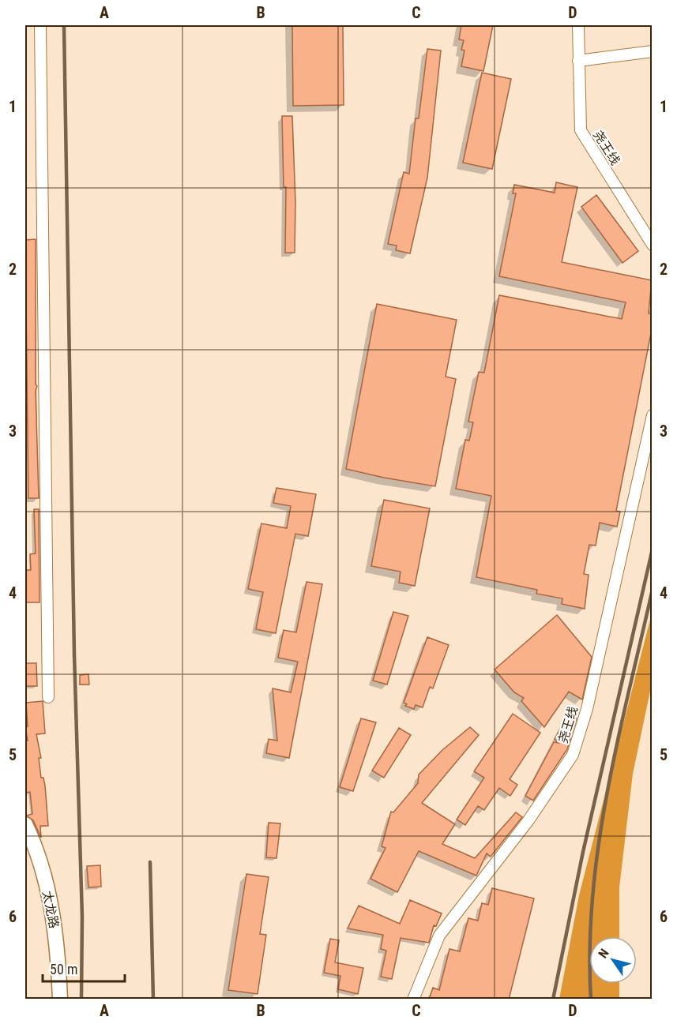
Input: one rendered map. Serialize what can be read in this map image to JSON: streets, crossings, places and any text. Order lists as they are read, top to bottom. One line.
{"streets":{"street":["尧王线","太龙路"]},"scale_bar":"50 m","north":"top left","grid":{"columns":["A","B","C","D"],"rows":["1","2","3","4","5","6"]}}
